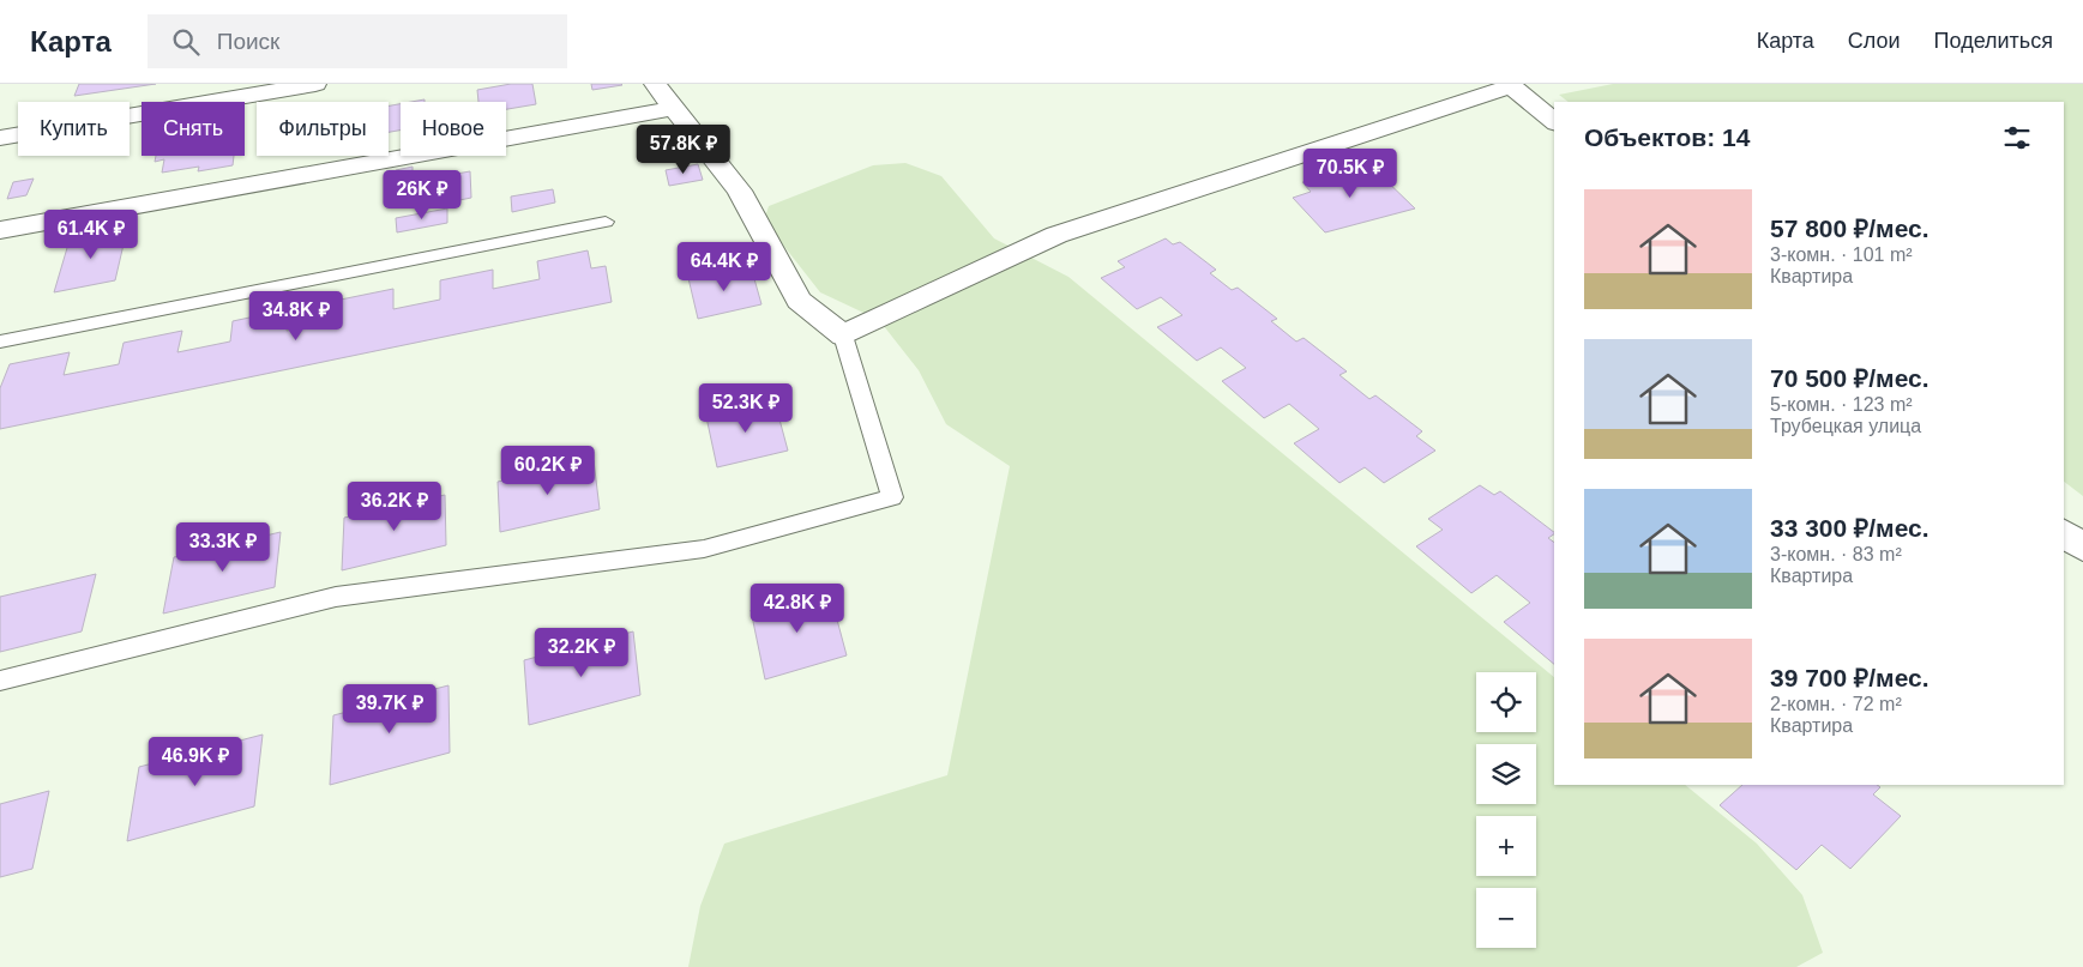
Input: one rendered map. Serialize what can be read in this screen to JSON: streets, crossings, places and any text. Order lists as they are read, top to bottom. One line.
{"page":{"header":"Карта","search":"Поиск","nav":["Карта","Слои","Поделиться"],"chip":["Купить","Снять","Фильтры","Новое"],"heading":"Объектов: 14","price":["57.8K ₽","70.5K ₽","26K ₽","61.4K ₽","64.4K ₽","34.8K ₽","52.3K ₽","60.2K ₽","36.2K ₽","33.3K ₽","42.8K ₽","32.2K ₽","39.7K ₽","46.9K ₽"],"list":[{"name":"57 800 ₽/мес.","note":"3-комн. · 101 m² · Квартира"},{"name":"70 500 ₽/мес.","note":"5-комн. · 123 m² · Трубецкая улица"},{"name":"33 300 ₽/мес.","note":"3-комн. · 83 m² · Квартира"},{"name":"39 700 ₽/мес.","note":"2-комн. · 72 m² · Квартира"}],"map_buttons":["+","−"]}}
